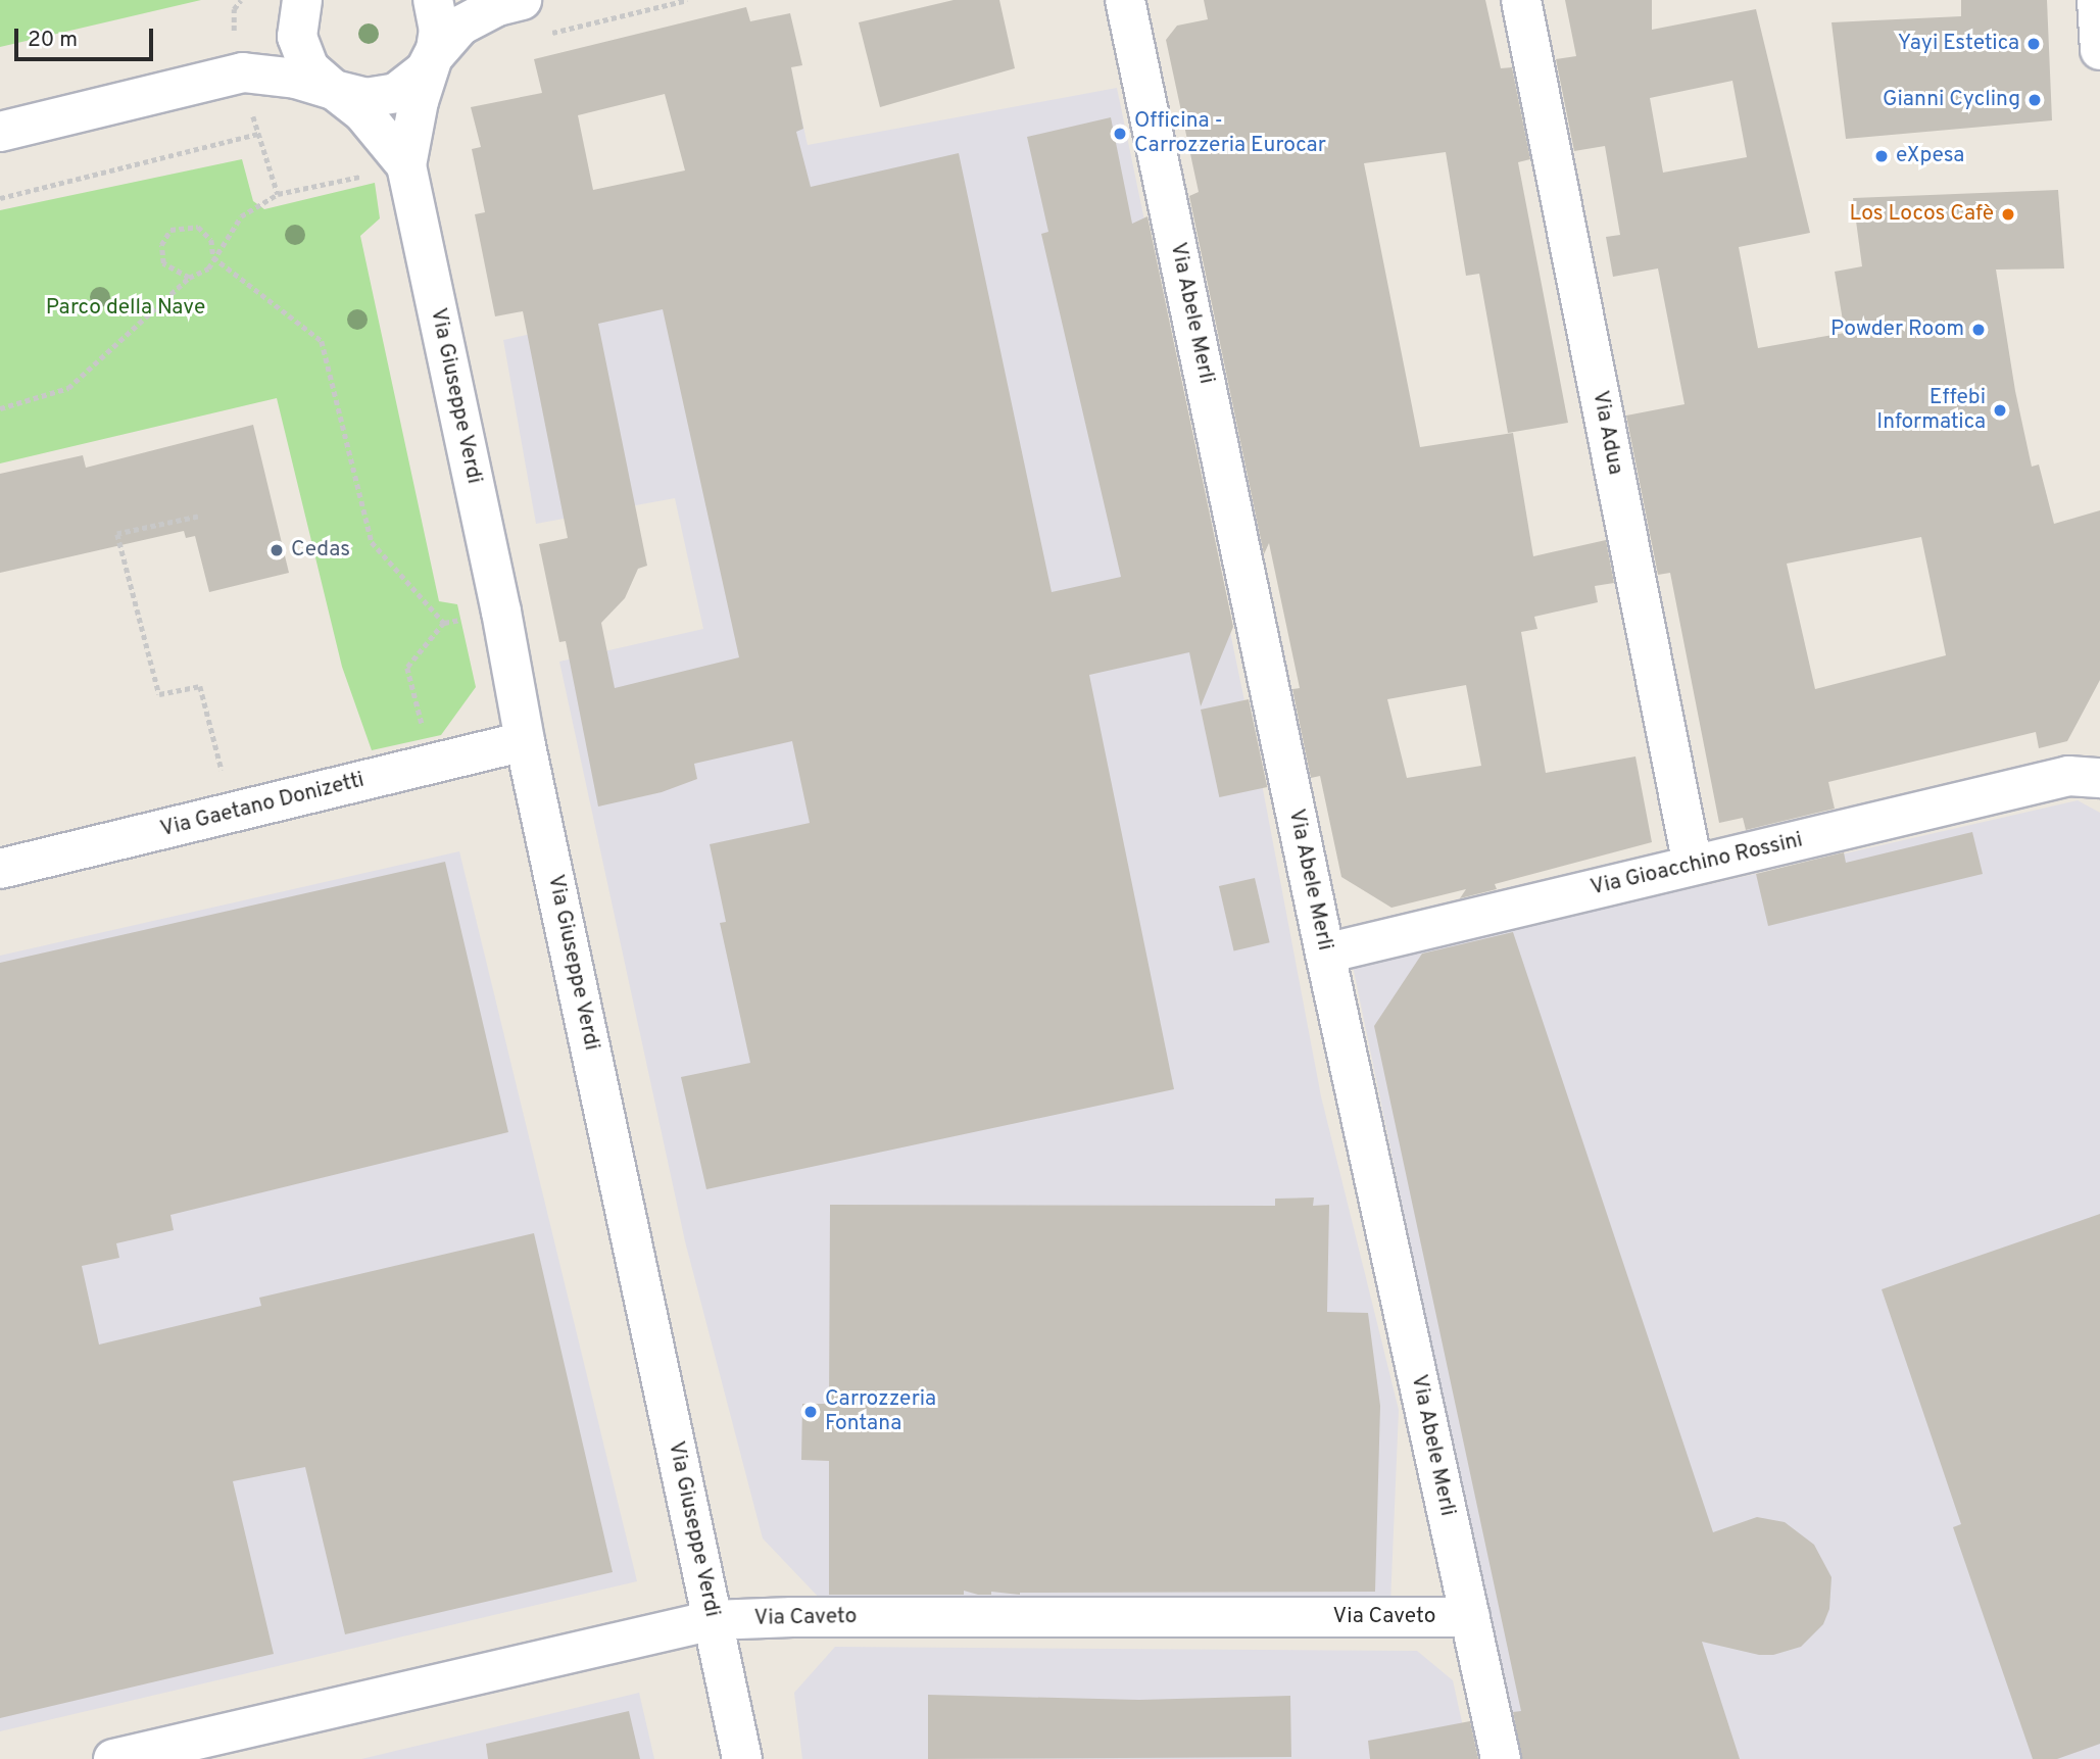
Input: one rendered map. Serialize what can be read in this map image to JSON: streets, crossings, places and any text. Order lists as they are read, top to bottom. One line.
{"streets":{"street":["Via Abele Merli","Via Giuseppe Verdi","Via Adua","Via Gaetano Donizetti","Via Gioacchino Rossini","Via Caveto"]},"crossings":[["Via Abele Merli","Via Gioacchino Rossini"],["Via Abele Merli","Via Caveto"],["Via Giuseppe Verdi","Via Gaetano Donizetti"],["Via Giuseppe Verdi","Via Caveto"],["Via Adua","Via Gioacchino Rossini"]],"parks":["Parco della Nave"],"places":["Yayi Estetica","Gianni Cycling","Officina - Carrozzeria Eurocar","eXpesa","Los Locos Cafè","Powder Room","Effebi Informatica","Cedas","Carrozzeria Fontana"],"scale_bar":"20 m"}
